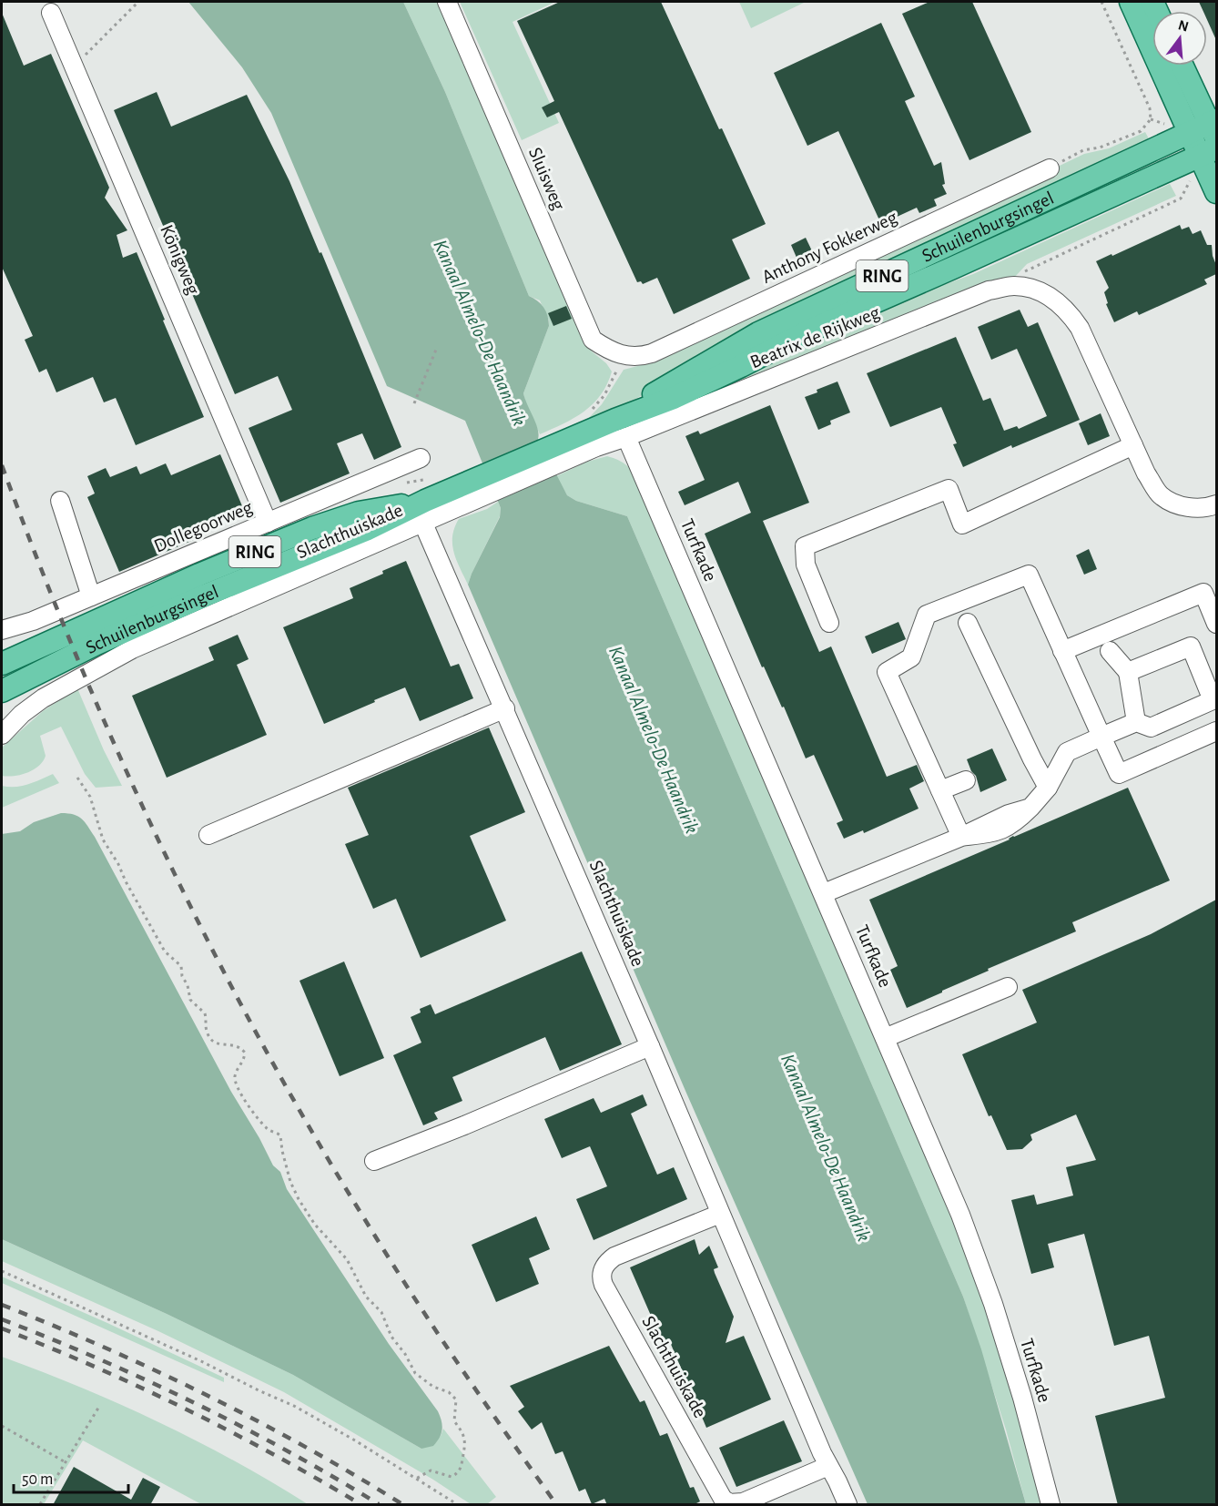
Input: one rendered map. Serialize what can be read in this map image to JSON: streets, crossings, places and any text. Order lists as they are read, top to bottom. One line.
{"streets":{"main road":["Schuilenburgsingel","RING"],"street":["Sluisweg","Anthony Fokkerweg","Königweg","Beatrix de Rijkweg","Dollegoorweg","Slachthuiskade","Turfkade"]},"crossings":[["Sluisweg","Anthony Fokkerweg"],["Schuilenburgsingel","Anthony Fokkerweg"],["Schuilenburgsingel","RING"],["Schuilenburgsingel","Beatrix de Rijkweg"],["Schuilenburgsingel","Turfkade"],["Königweg","Dollegoorweg"],["Beatrix de Rijkweg","Turfkade"]],"water":["Kanaal Almelo-De Haandrik"],"scale_bar":"50 m","north":"top"}
